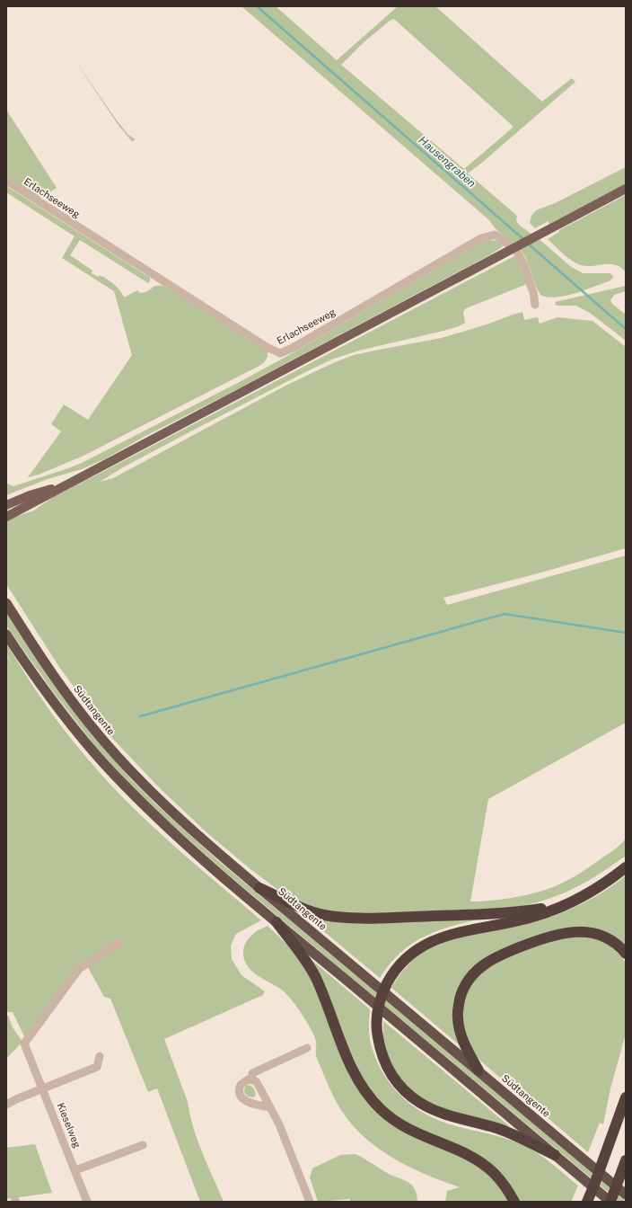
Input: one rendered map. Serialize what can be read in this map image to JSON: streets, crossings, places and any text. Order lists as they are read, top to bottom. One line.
{"streets":{"highway":["Südtangente"],"street":["Erlachseeweg","Kieselweg"]},"water":["Hausengraben"]}
